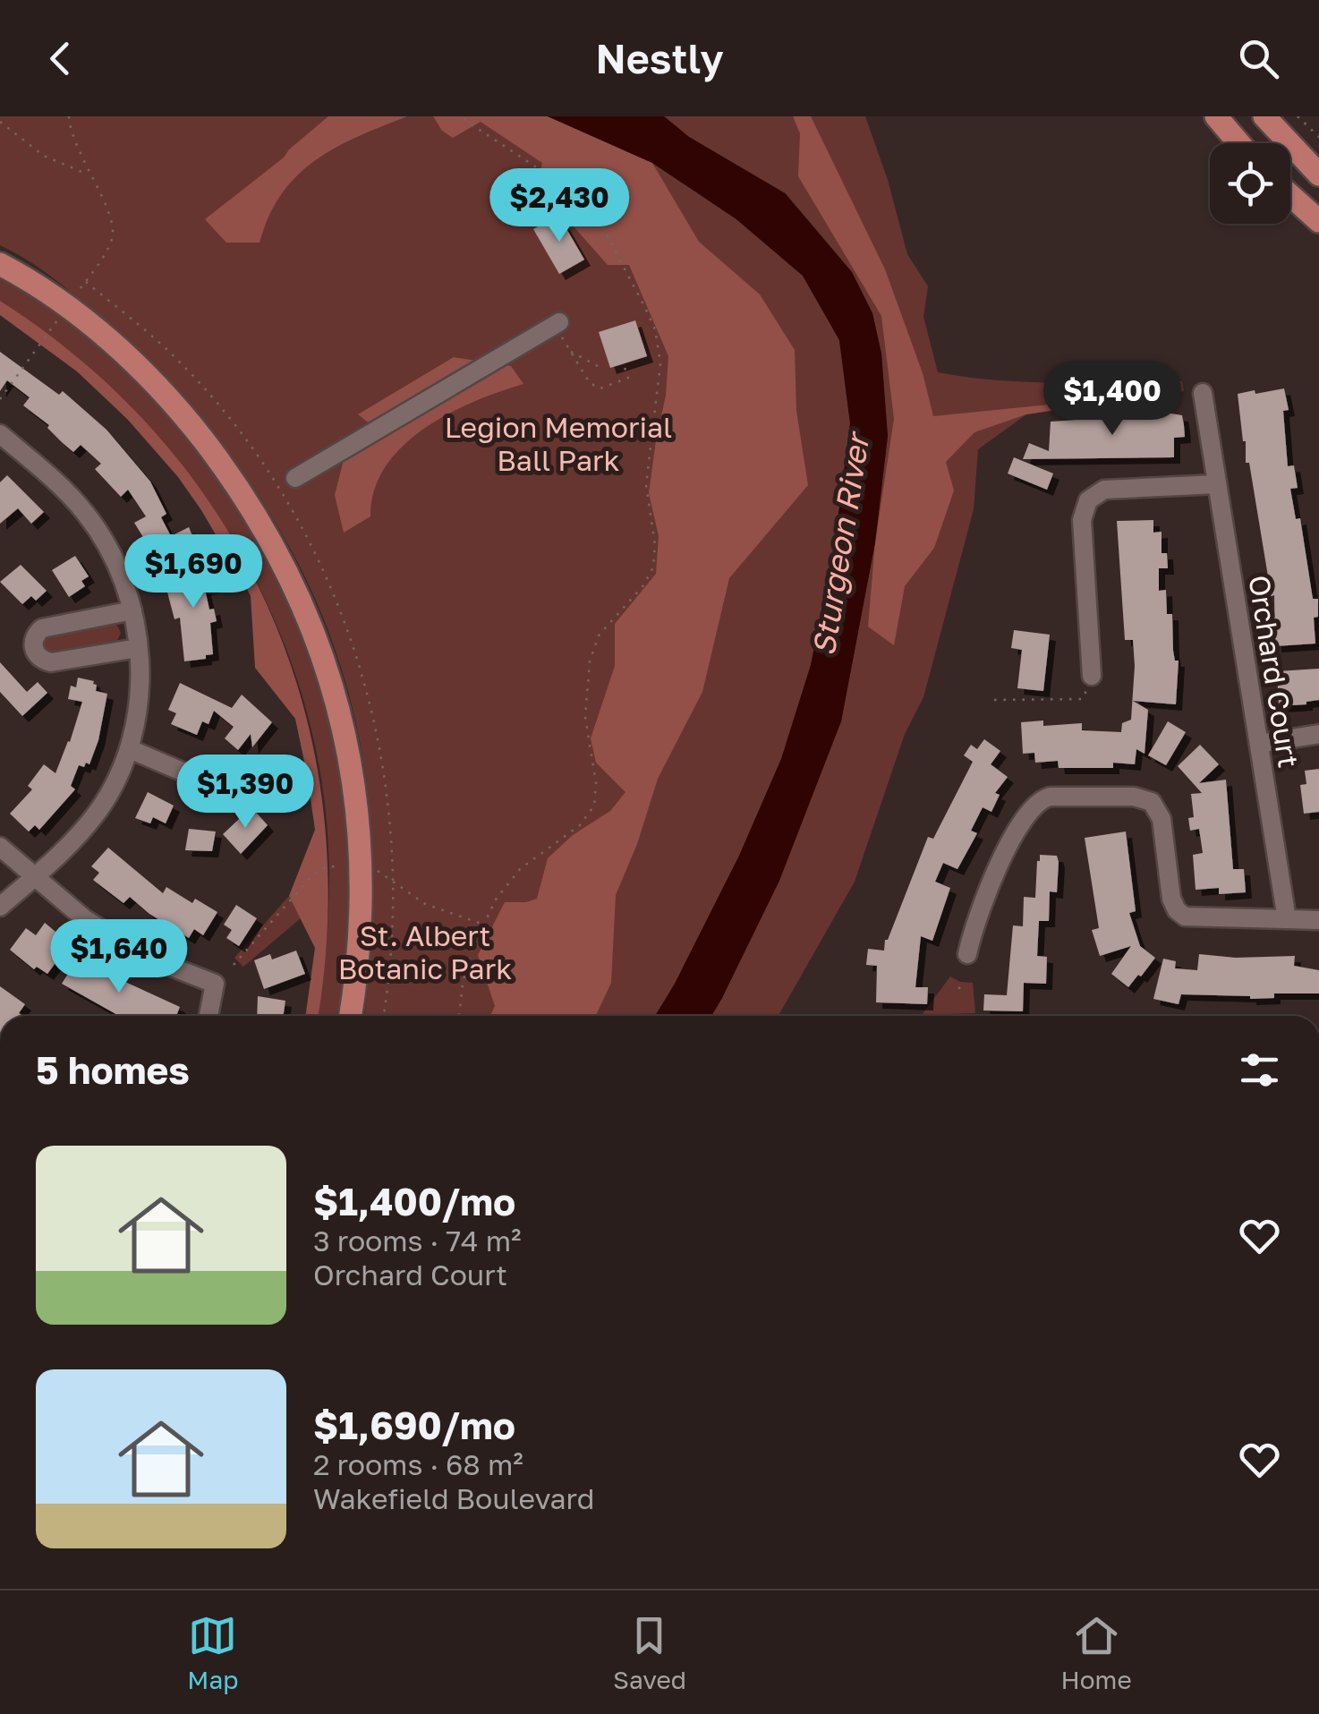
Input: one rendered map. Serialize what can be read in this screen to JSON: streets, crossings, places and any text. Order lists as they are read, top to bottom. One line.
{"streets":{"street":["Orchard Court"]},"water":["Sturgeon River"],"parks":["Legion Memorial Ball Park","St. Albert Botanic Park"],"page":{"header":"Nestly","price":["$2,430","$1,400","$1,690","$1,390","$1,640"],"heading":"5 homes","list":[{"name":"$1,400/mo","note":"3 rooms · 74 m² · Orchard Court"},{"name":"$1,690/mo","note":"2 rooms · 68 m² · Wakefield Boulevard"}],"tabs":["Map","Saved","Home"]}}
